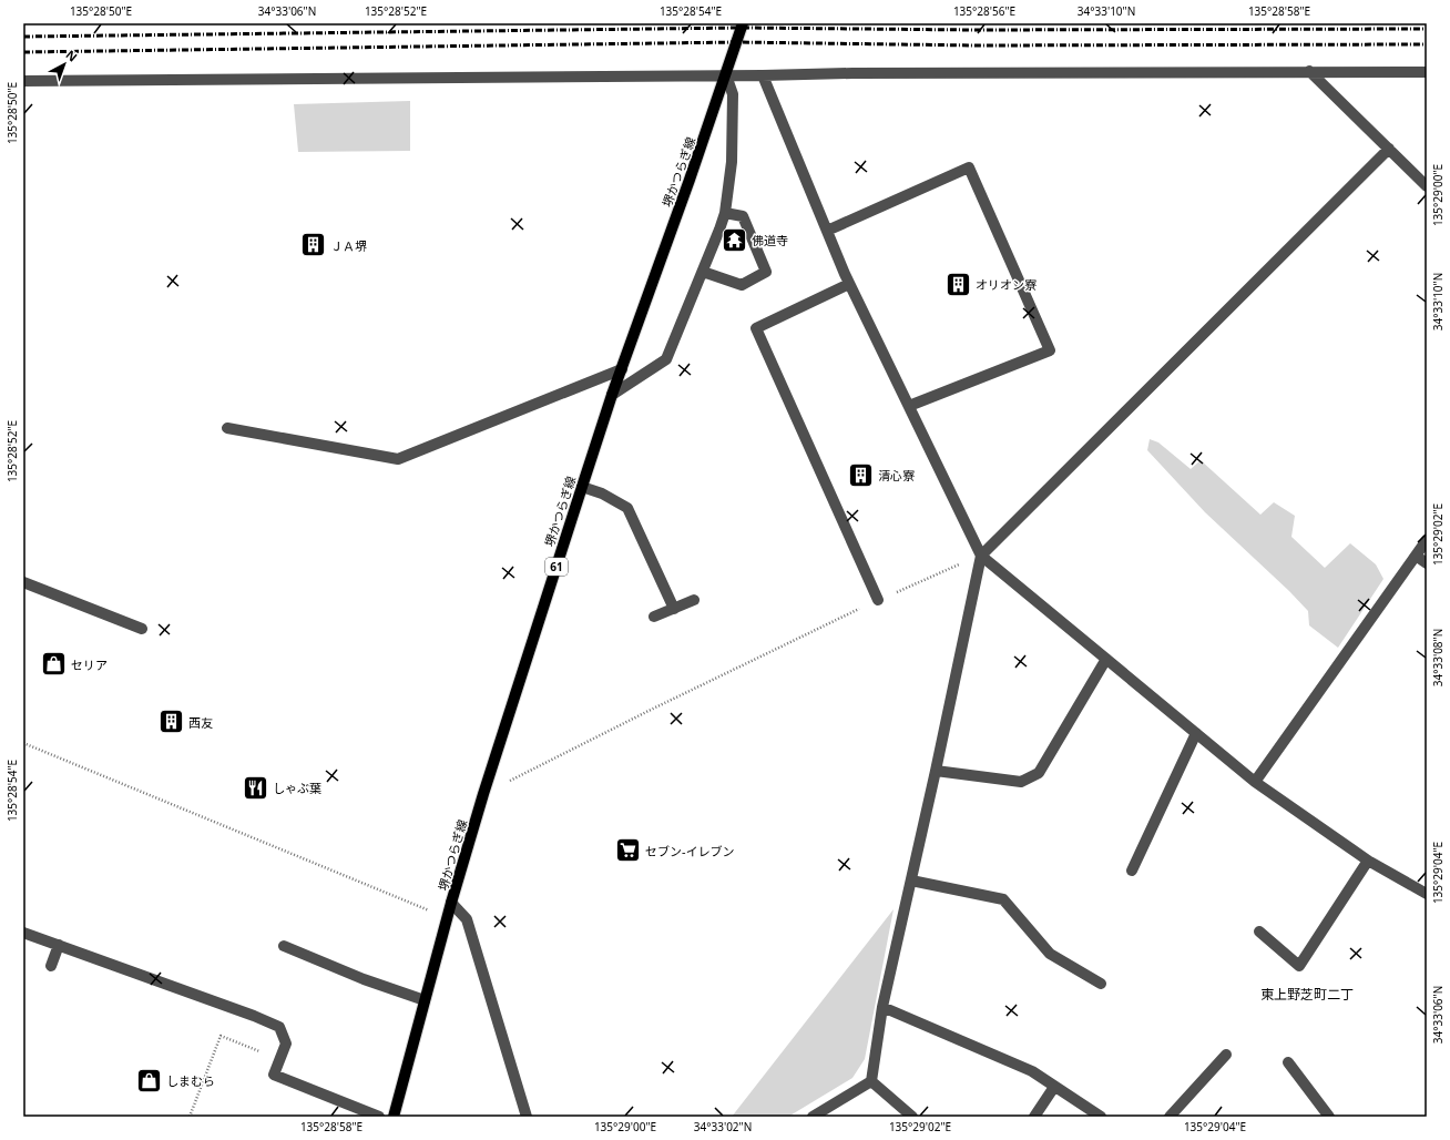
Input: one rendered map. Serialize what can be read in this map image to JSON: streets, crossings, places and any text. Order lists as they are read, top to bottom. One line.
{"streets":{"main road":["堺かつらぎ線","61"]},"districts":["東上野芝町二丁"],"places":{"temple":["佛道寺"],"building":["ＪＡ堺","オリオン寮","清心寮","西友"],"shop":["セリア","しまむら"],"restaurant":["しゃぶ葉"],"supermarket":["セブン-イレブン"]},"north":"top right","coordinates":["135°28'50\"E","34°33'06\"N","135°28'52\"E","135°28'54\"E","135°28'56\"E","34°33'10\"N","135°28'58\"E","135°29'00\"E","135°29'02\"E","34°33'08\"N","135°29'04\"E","34°33'02\"N"]}
